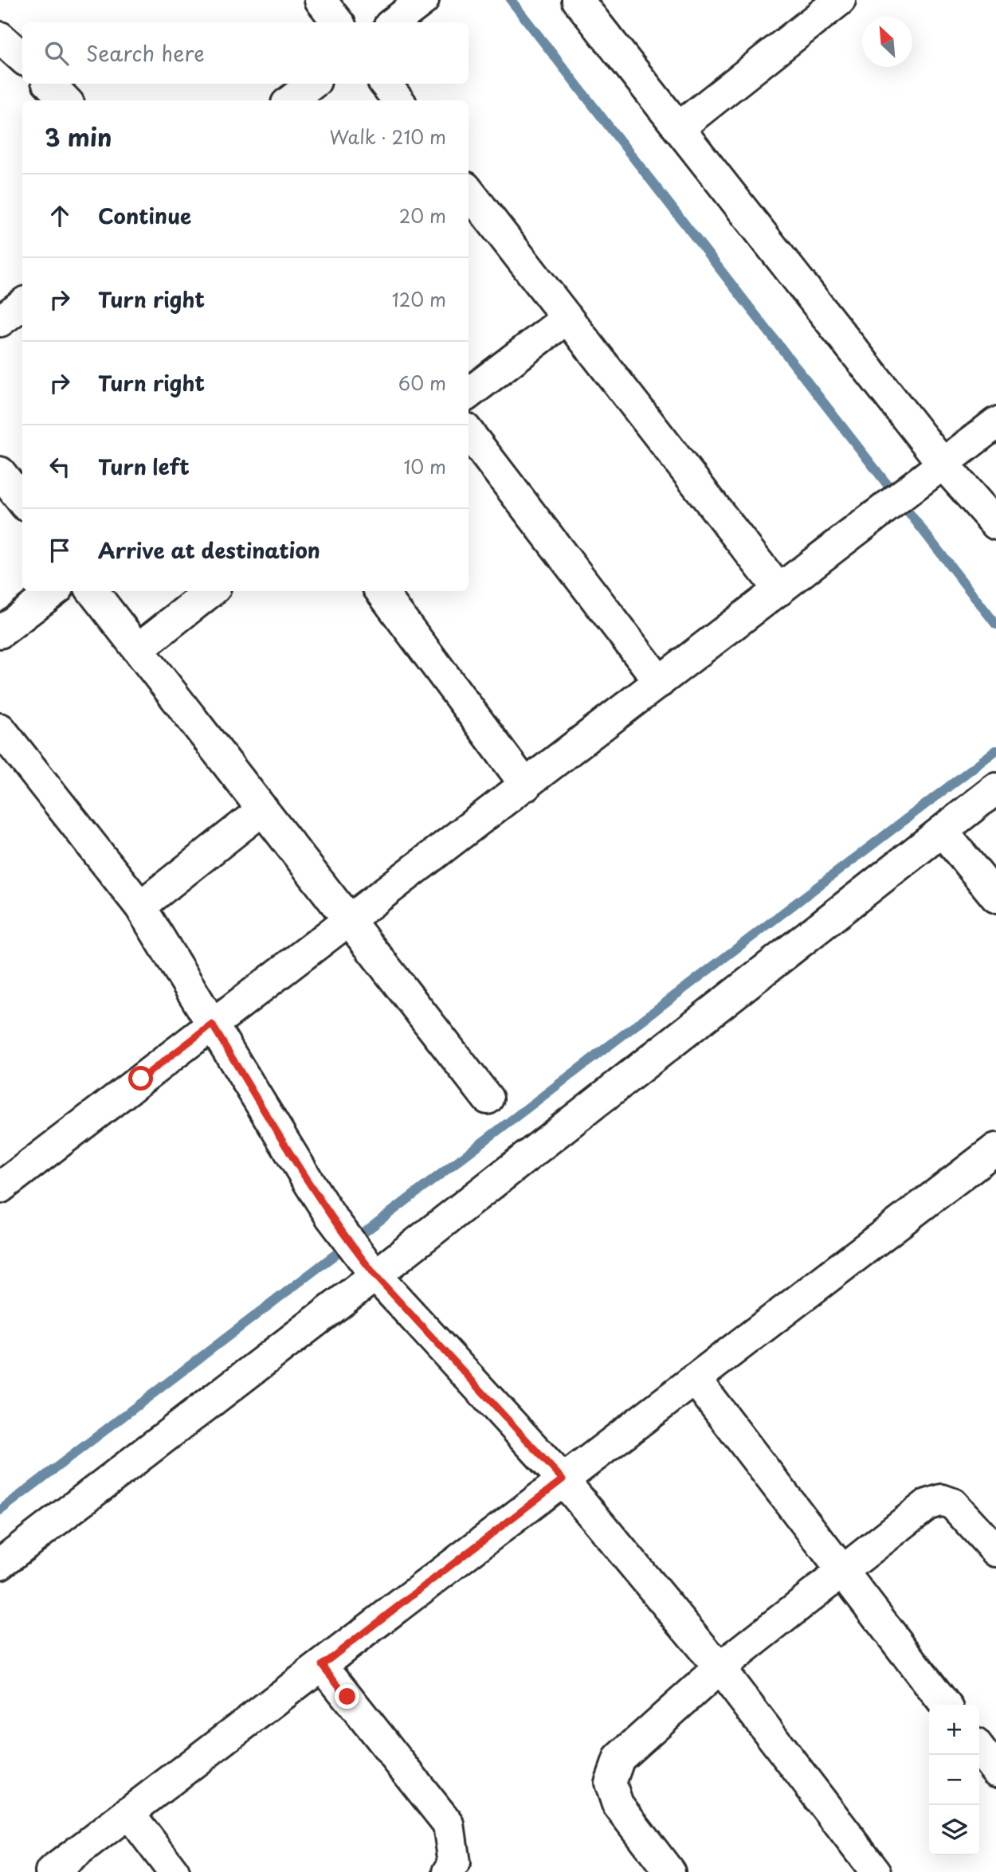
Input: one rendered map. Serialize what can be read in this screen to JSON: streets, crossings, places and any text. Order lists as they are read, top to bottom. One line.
{"north":"top left","page":{"search":"Search here","heading":["3 min","Walk · 210 m"],"list":[["Continue","20 m"],["Turn right","120 m"],["Turn right","60 m"],["Turn left","10 m"],"Arrive at destination"],"map_buttons":["+","−"]}}
